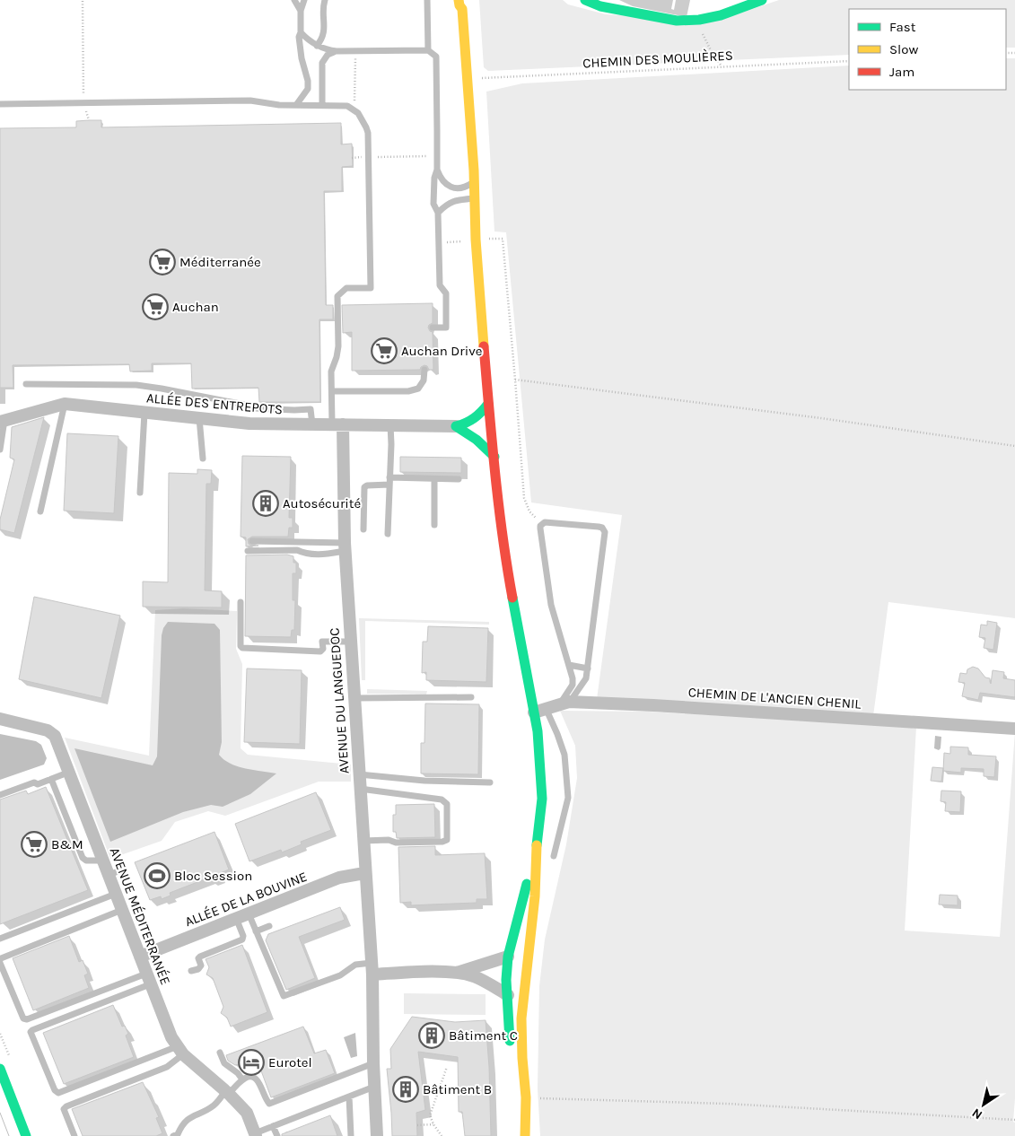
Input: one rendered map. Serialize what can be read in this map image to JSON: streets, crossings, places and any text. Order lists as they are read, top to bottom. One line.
{"streets":{"street":["ALLÉE DES ENTREPOTS","CHEMIN DE L'ANCIEN CHENIL","AVENUE DU LANGUEDOC","ALLÉE DE LA BOUVINE","AVENUE MÉDITERRANÉE"],"path":["CHEMIN DES MOULIÈRES"]},"crossings":[["ALLÉE DES ENTREPOTS","AVENUE DU LANGUEDOC"],["AVENUE DU LANGUEDOC","ALLÉE DE LA BOUVINE"],["ALLÉE DE LA BOUVINE","AVENUE MÉDITERRANÉE"]],"places":{"supermarket":["Méditerranée","Auchan","Auchan Drive","B&M"],"building":["Autosécurité","Bâtiment C","Bâtiment B"],"sports":["Bloc Session"],"hotel":["Eurotel"]},"legend":["Fast","Slow","Jam"],"north":"bottom left"}
